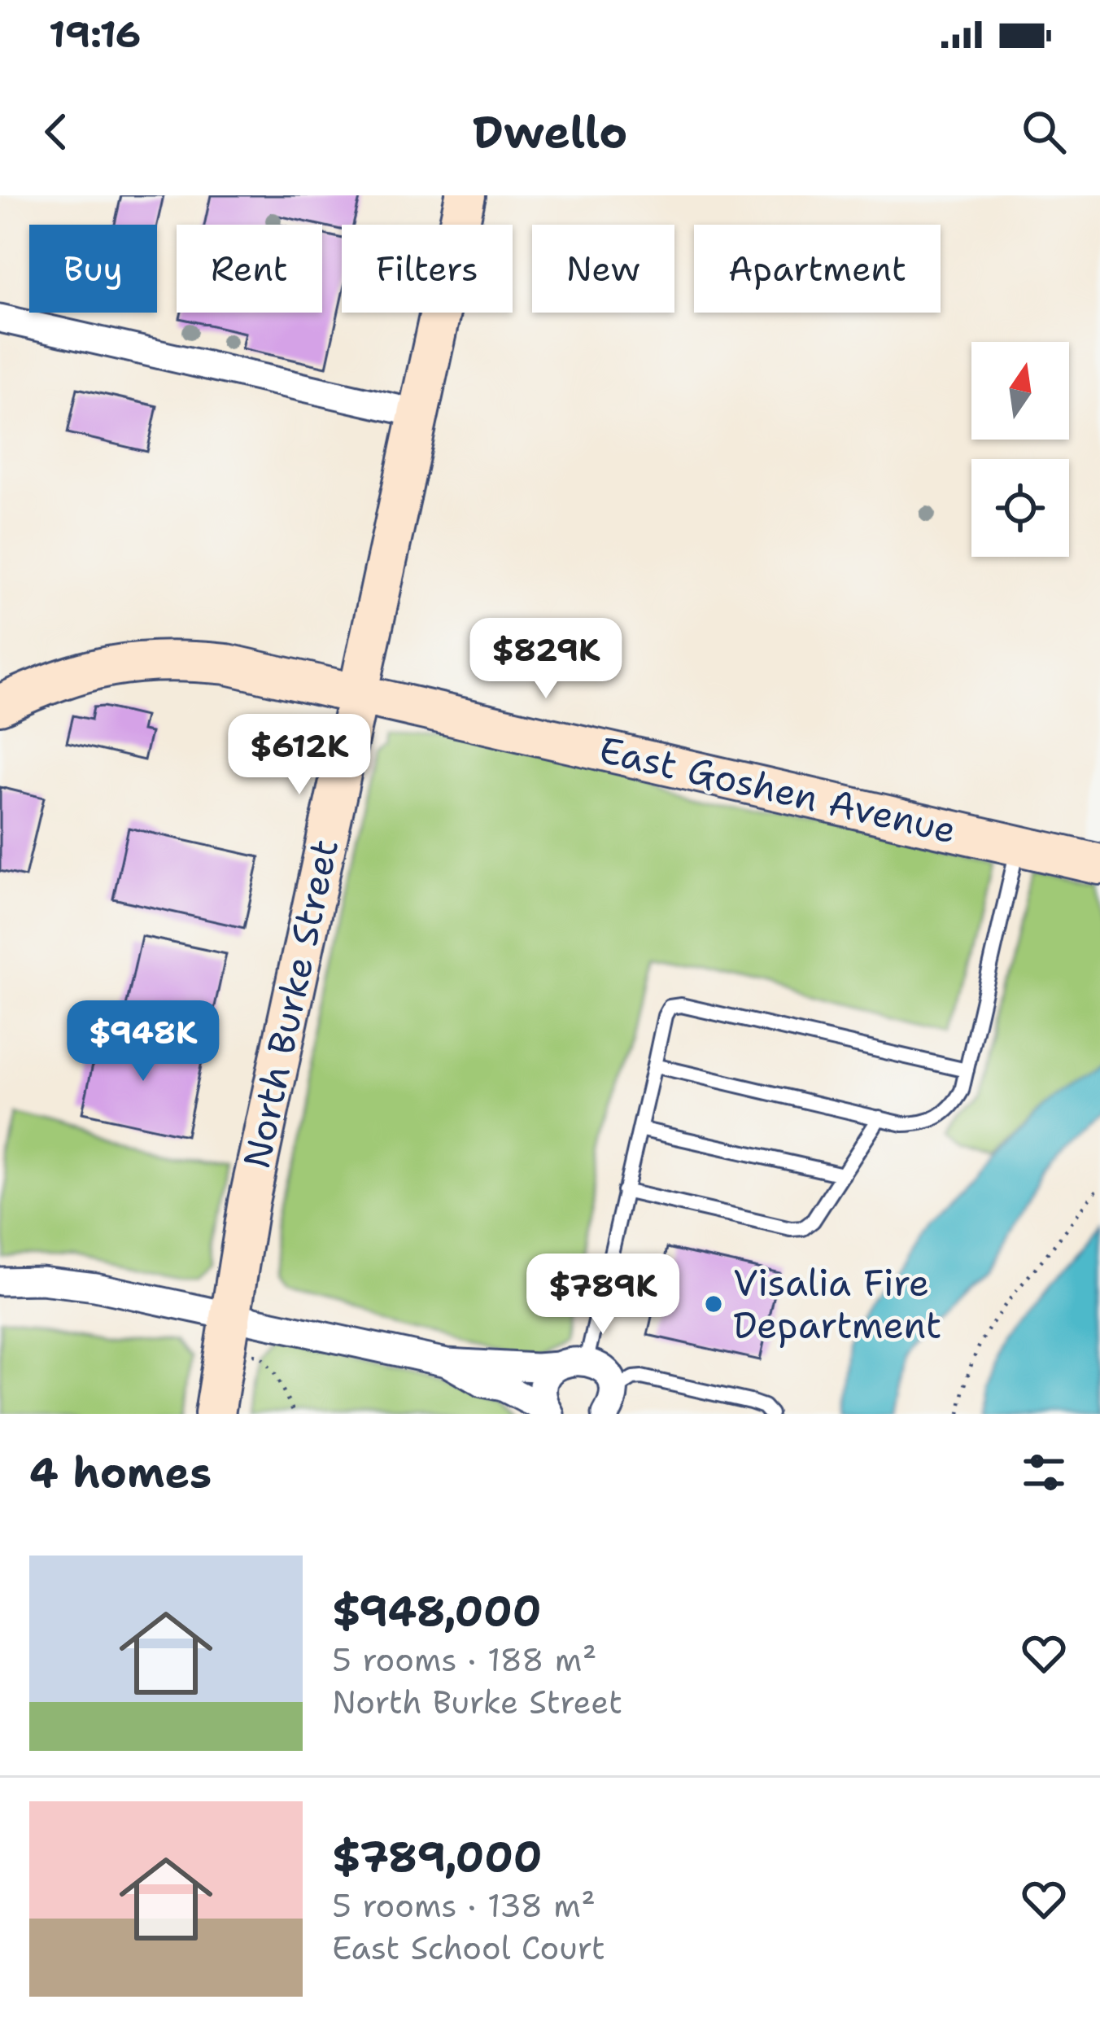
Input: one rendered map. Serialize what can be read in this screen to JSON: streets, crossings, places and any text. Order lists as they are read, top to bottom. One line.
{"streets":{"street":["East Goshen Avenue","North Burke Street"]},"crossings":[["East Goshen Avenue","North Burke Street"]],"places":["Visalia Fire Department"],"north":"top","page":{"status":"19:16","header":"Dwello","chip":["Buy","Rent","Filters","New","Apartment"],"price":["$829K","$612K","$948K","$789K"],"heading":"4 homes","list":[{"name":"$948,000","note":"5 rooms · 188 m² · North Burke Street"},{"name":"$789,000","note":"5 rooms · 138 m² · East School Court"}]}}
